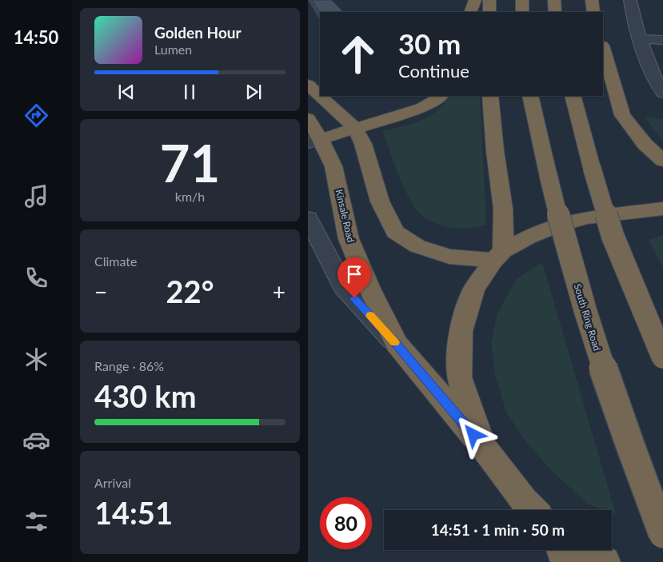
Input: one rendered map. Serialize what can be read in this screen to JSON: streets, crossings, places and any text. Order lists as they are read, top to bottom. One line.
{"streets":{"highway":["Kinsale Road","South Ring Road"]},"page":{"tabs":"14:50","turn":["30 m","Continue"],"song":["Golden Hour","Lumen"],"tile":[["71","km/h"],"Climate",["Range · 86%","430 km"],["Arrival","14:51"]],"heat":["−","22°","+"],"limit":"80","trip":"14:51 · 1 min · 50 m"}}
